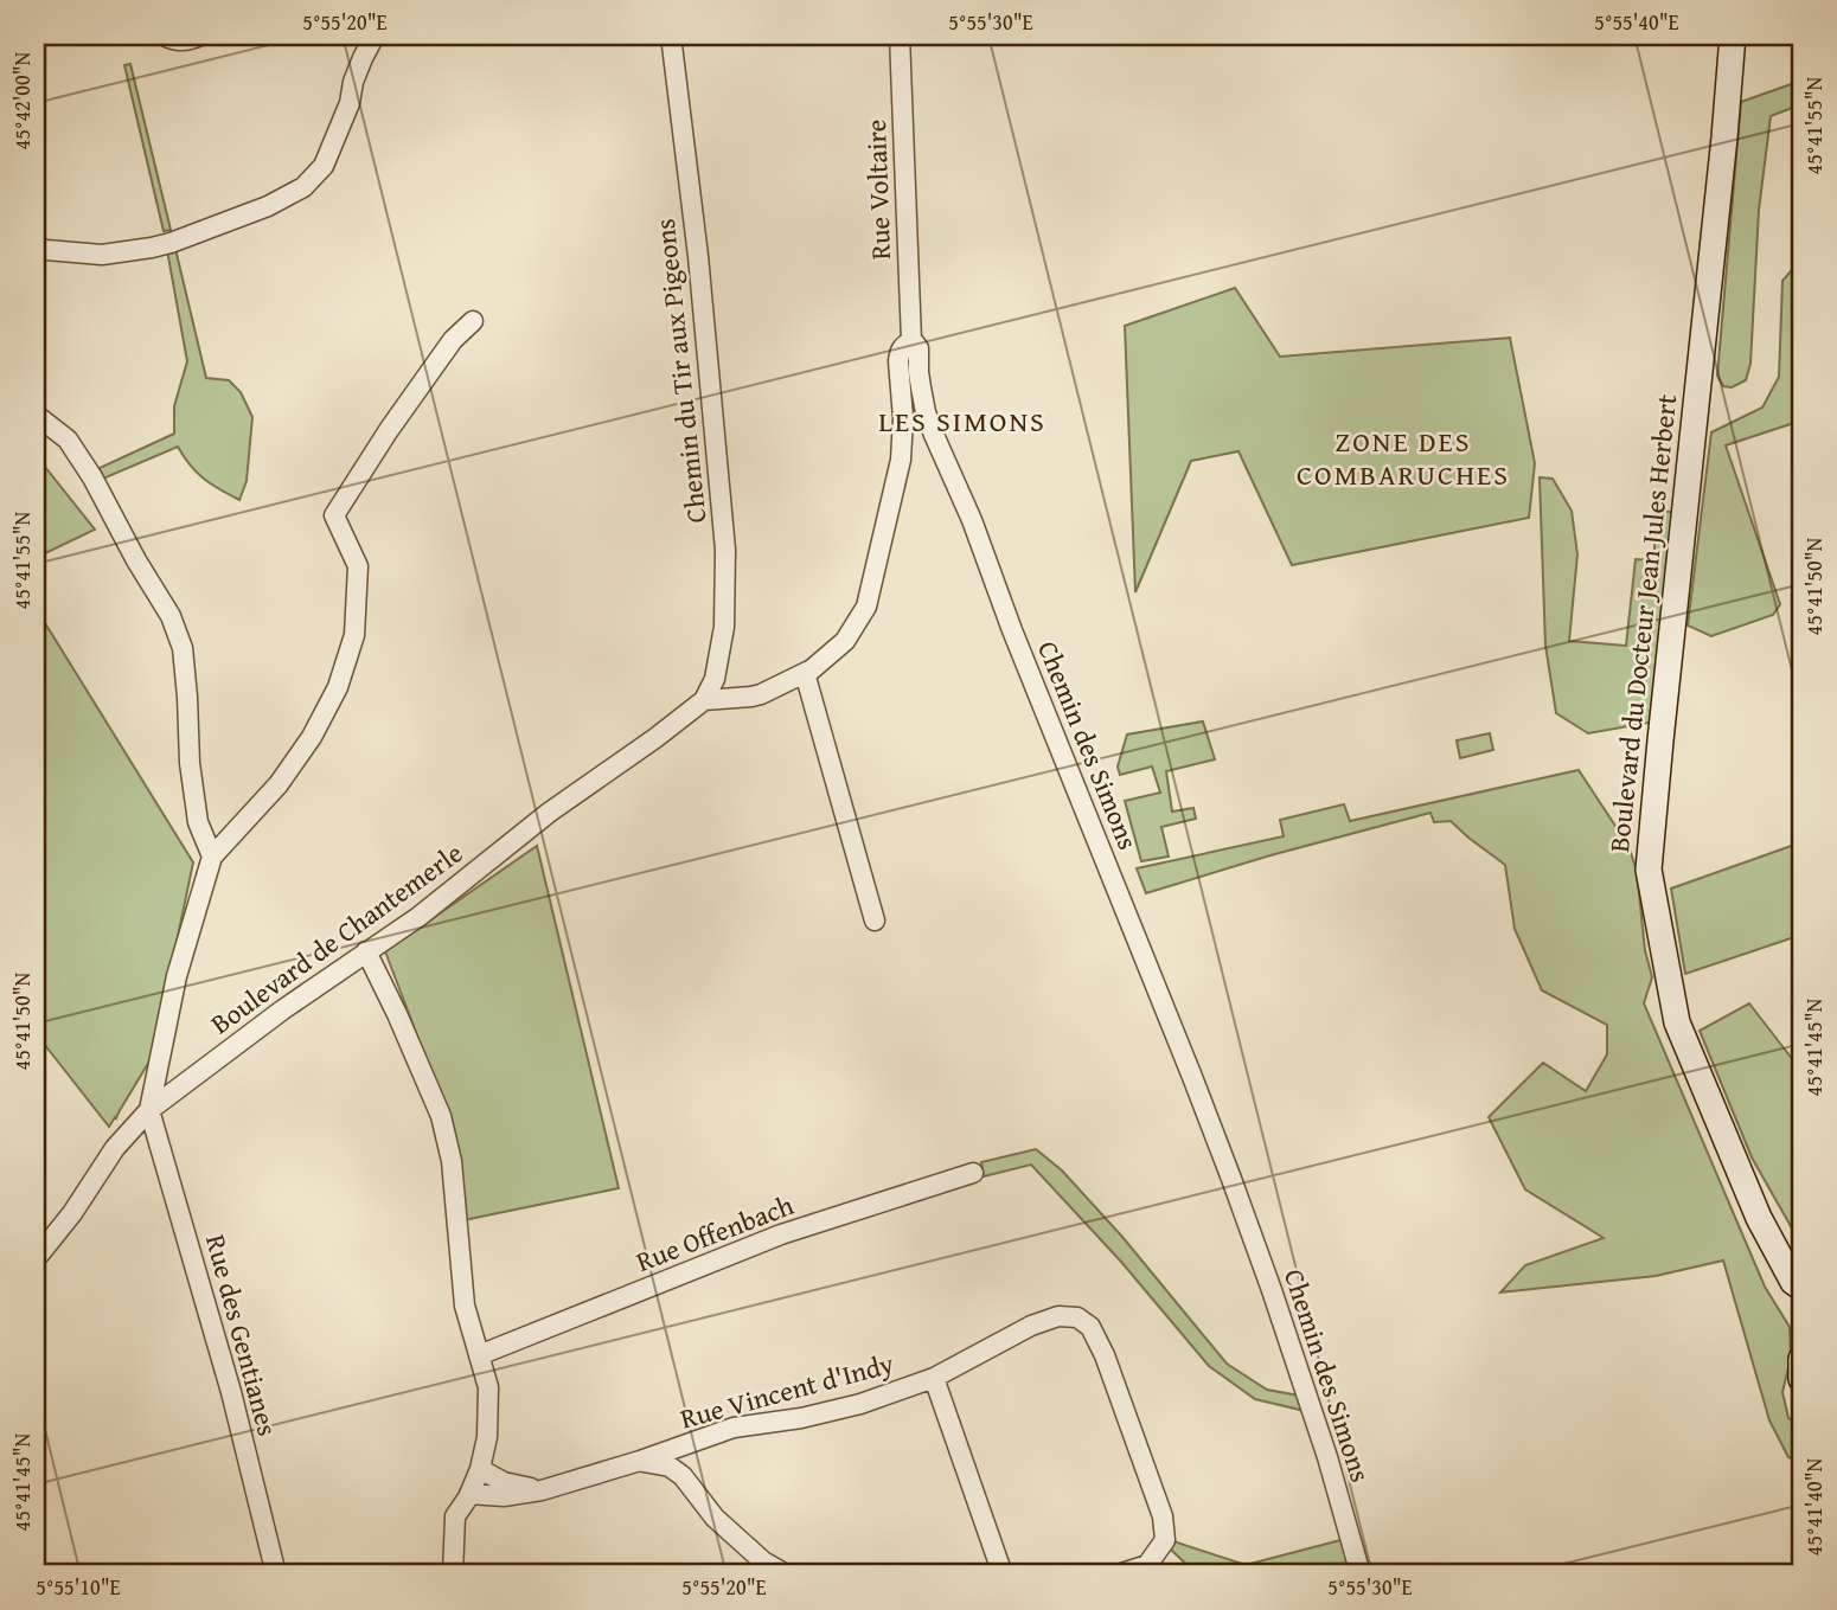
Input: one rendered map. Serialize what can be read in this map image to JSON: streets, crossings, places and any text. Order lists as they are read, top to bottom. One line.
{"streets":{"street":["Rue Voltaire","Chemin du Tir aux Pigeons","Boulevard du Docteur Jean Jules Herbert","Chemin des Simons","Boulevard de Chantemerle","Rue Offenbach","Rue des Gentianes","Rue Vincent d'Indy"]},"crossings":[["Rue Voltaire","Chemin des Simons"],["Chemin du Tir aux Pigeons","Boulevard de Chantemerle"],["Boulevard de Chantemerle","Rue des Gentianes"]],"districts":["LES SIMONS","ZONE DES COMBARUCHES"],"coordinates":["5°55'20\"E","5°55'30\"E","5°55'40\"E","45°42'00\"N","45°41'55\"N","45°41'50\"N","45°41'45\"N","45°41'40\"N","5°55'10\"E"]}
